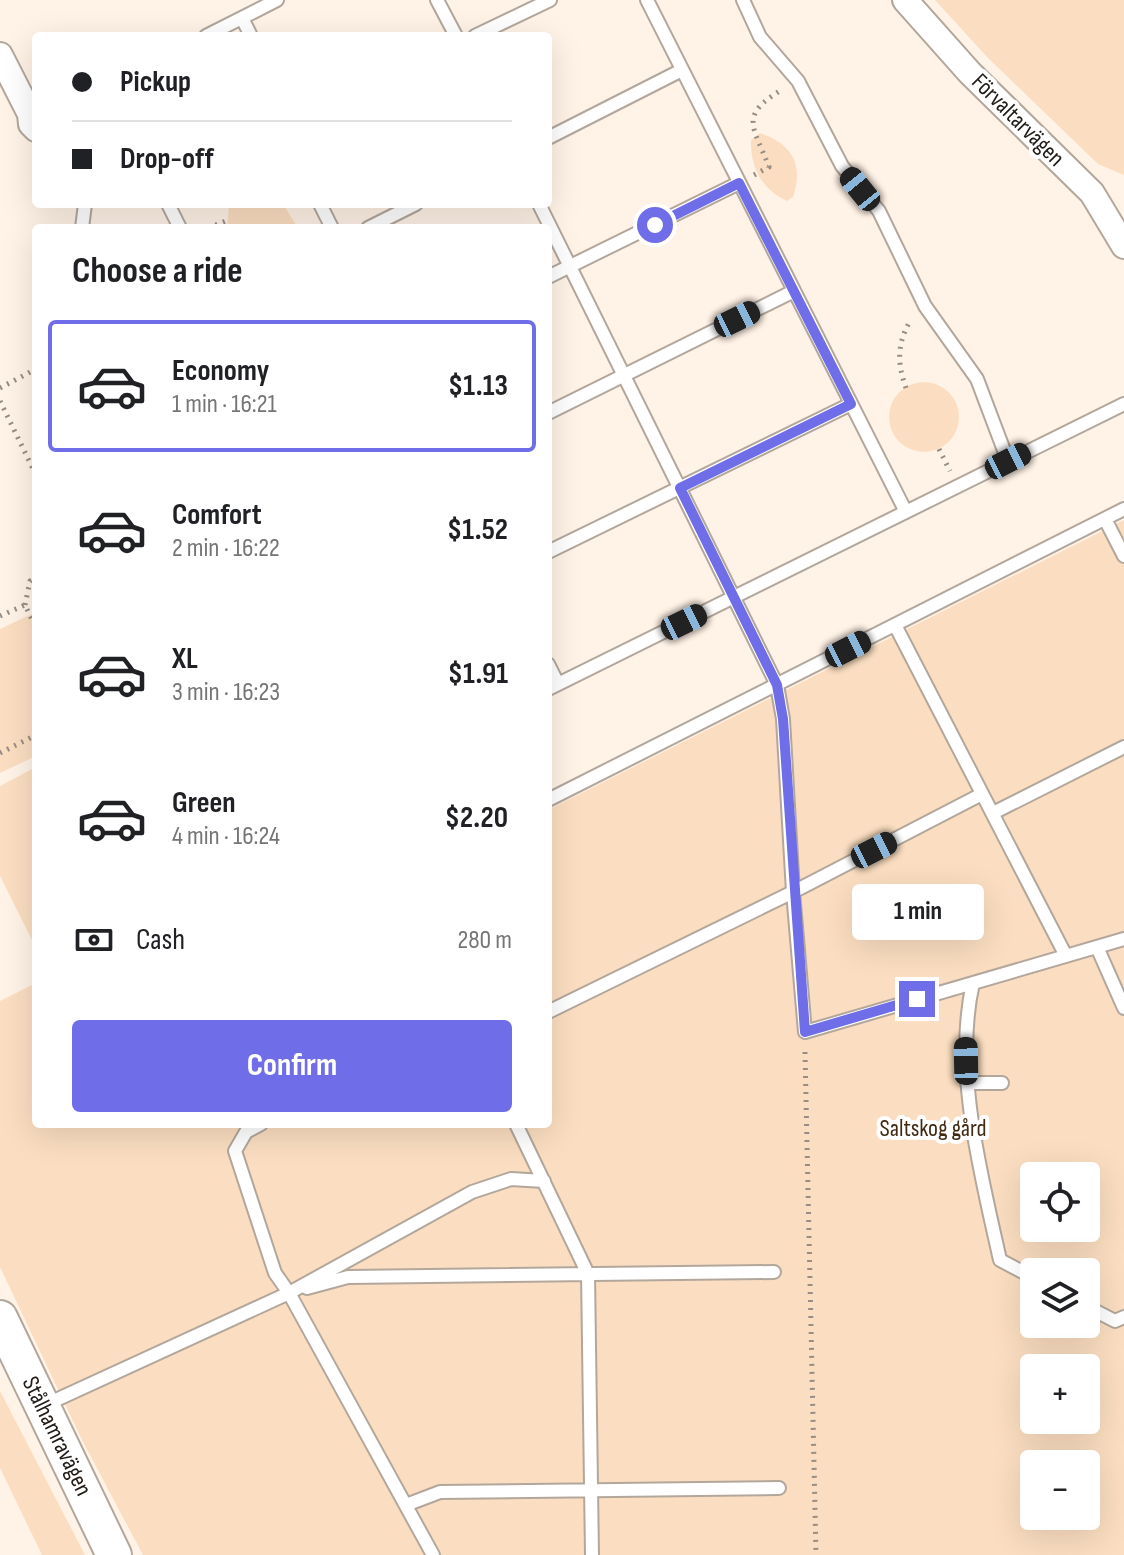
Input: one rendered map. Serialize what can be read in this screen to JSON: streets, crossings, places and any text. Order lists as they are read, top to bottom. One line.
{"streets":{"main road":["Stålhamravägen"],"street":["Förvaltarvägen"]},"parks":["Saltskog gård"],"page":{"banner":["Pickup","Drop-off"],"heading":"Choose a ride","list":[{"name":"Economy","note":"1 min · 16:21","value":"$1.13"},{"name":"Comfort","note":"2 min · 16:22","value":"$1.52"},{"name":"XL","note":"3 min · 16:23","value":"$1.91"},{"name":"Green","note":"4 min · 16:24","value":"$2.20"}],"bubble":"1 min","pay":["Cash","280 m"],"buttons":"Confirm","map_buttons":["+","−"]}}
